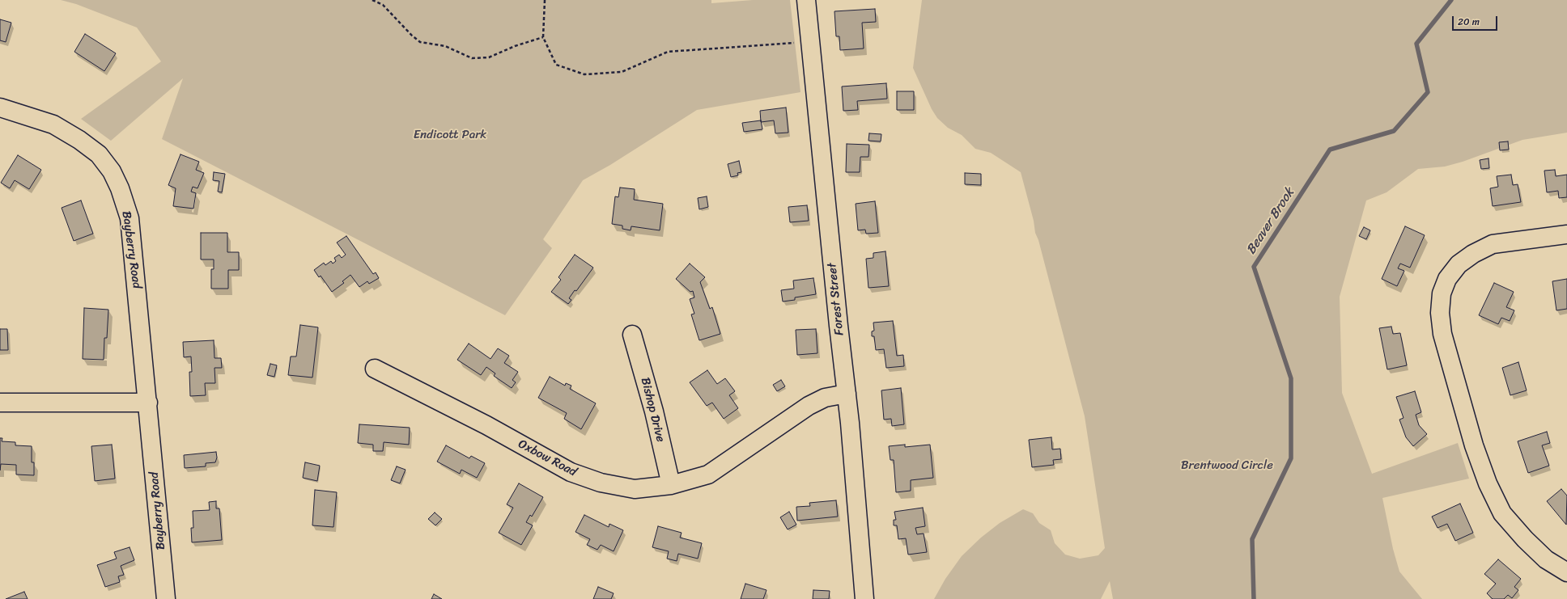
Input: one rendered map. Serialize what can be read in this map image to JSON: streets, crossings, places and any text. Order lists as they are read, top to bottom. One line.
{"streets":{"street":["Bayberry Road","Forest Street","Bishop Drive","Oxbow Road"]},"crossings":[["Forest Street","Oxbow Road"],["Bishop Drive","Oxbow Road"]],"water":["Beaver Brook"],"parks":["Endicott Park","Brentwood Circle"],"scale_bar":"20 m"}
